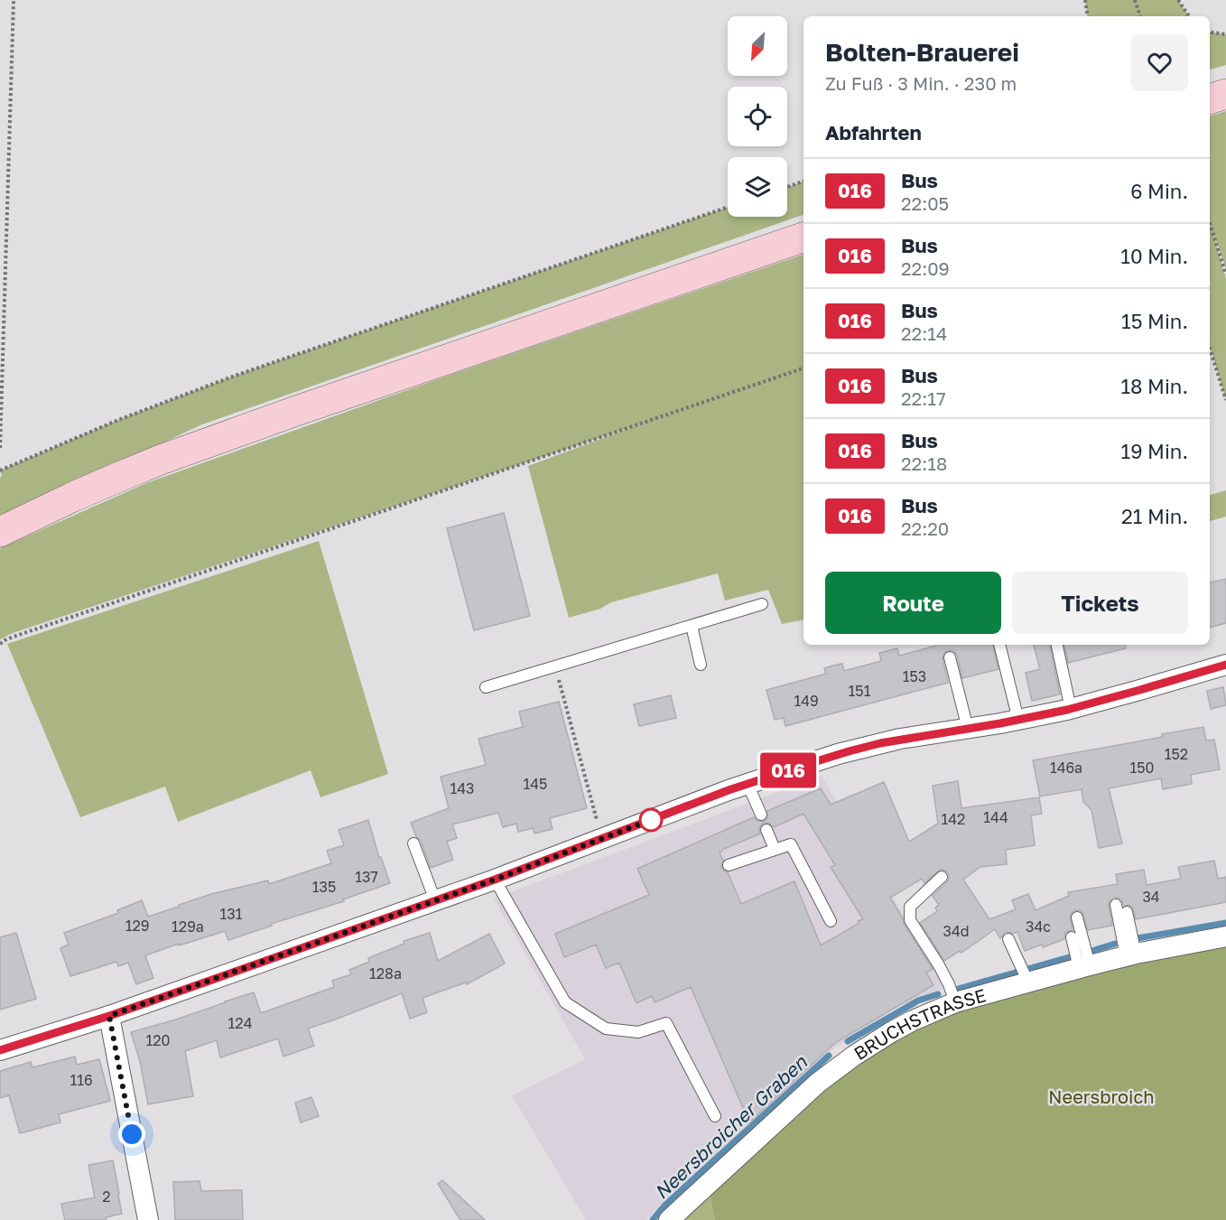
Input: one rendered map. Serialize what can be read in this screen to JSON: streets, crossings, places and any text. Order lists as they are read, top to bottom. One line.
{"streets":{"street":["BRUCHSTRASSE"]},"water":["Neersbroicher Graben"],"parks":["Neersbroich"],"lines":["bus line 016"],"house_numbers":["153","151","149","152","146a","150","145","143","144","142","137","135","34","131","129","129a","34c","34d","128a","124","120","116","2"],"north":"bottom left","page":{"on_map":"016","heading":[["Bolten-Brauerei","Zu Fuß · 3 Min. · 230 m"],"Abfahrten"],"list":[{"mark":"016","name":"Bus","note":"22:05","value":"6 Min."},{"mark":"016","name":"Bus","note":"22:09","value":"10 Min."},{"mark":"016","name":"Bus","note":"22:14","value":"15 Min."},{"mark":"016","name":"Bus","note":"22:17","value":"18 Min."},{"mark":"016","name":"Bus","note":"22:18","value":"19 Min."},{"mark":"016","name":"Bus","note":"22:20","value":"21 Min."}],"buttons":["Route","Tickets"]}}
